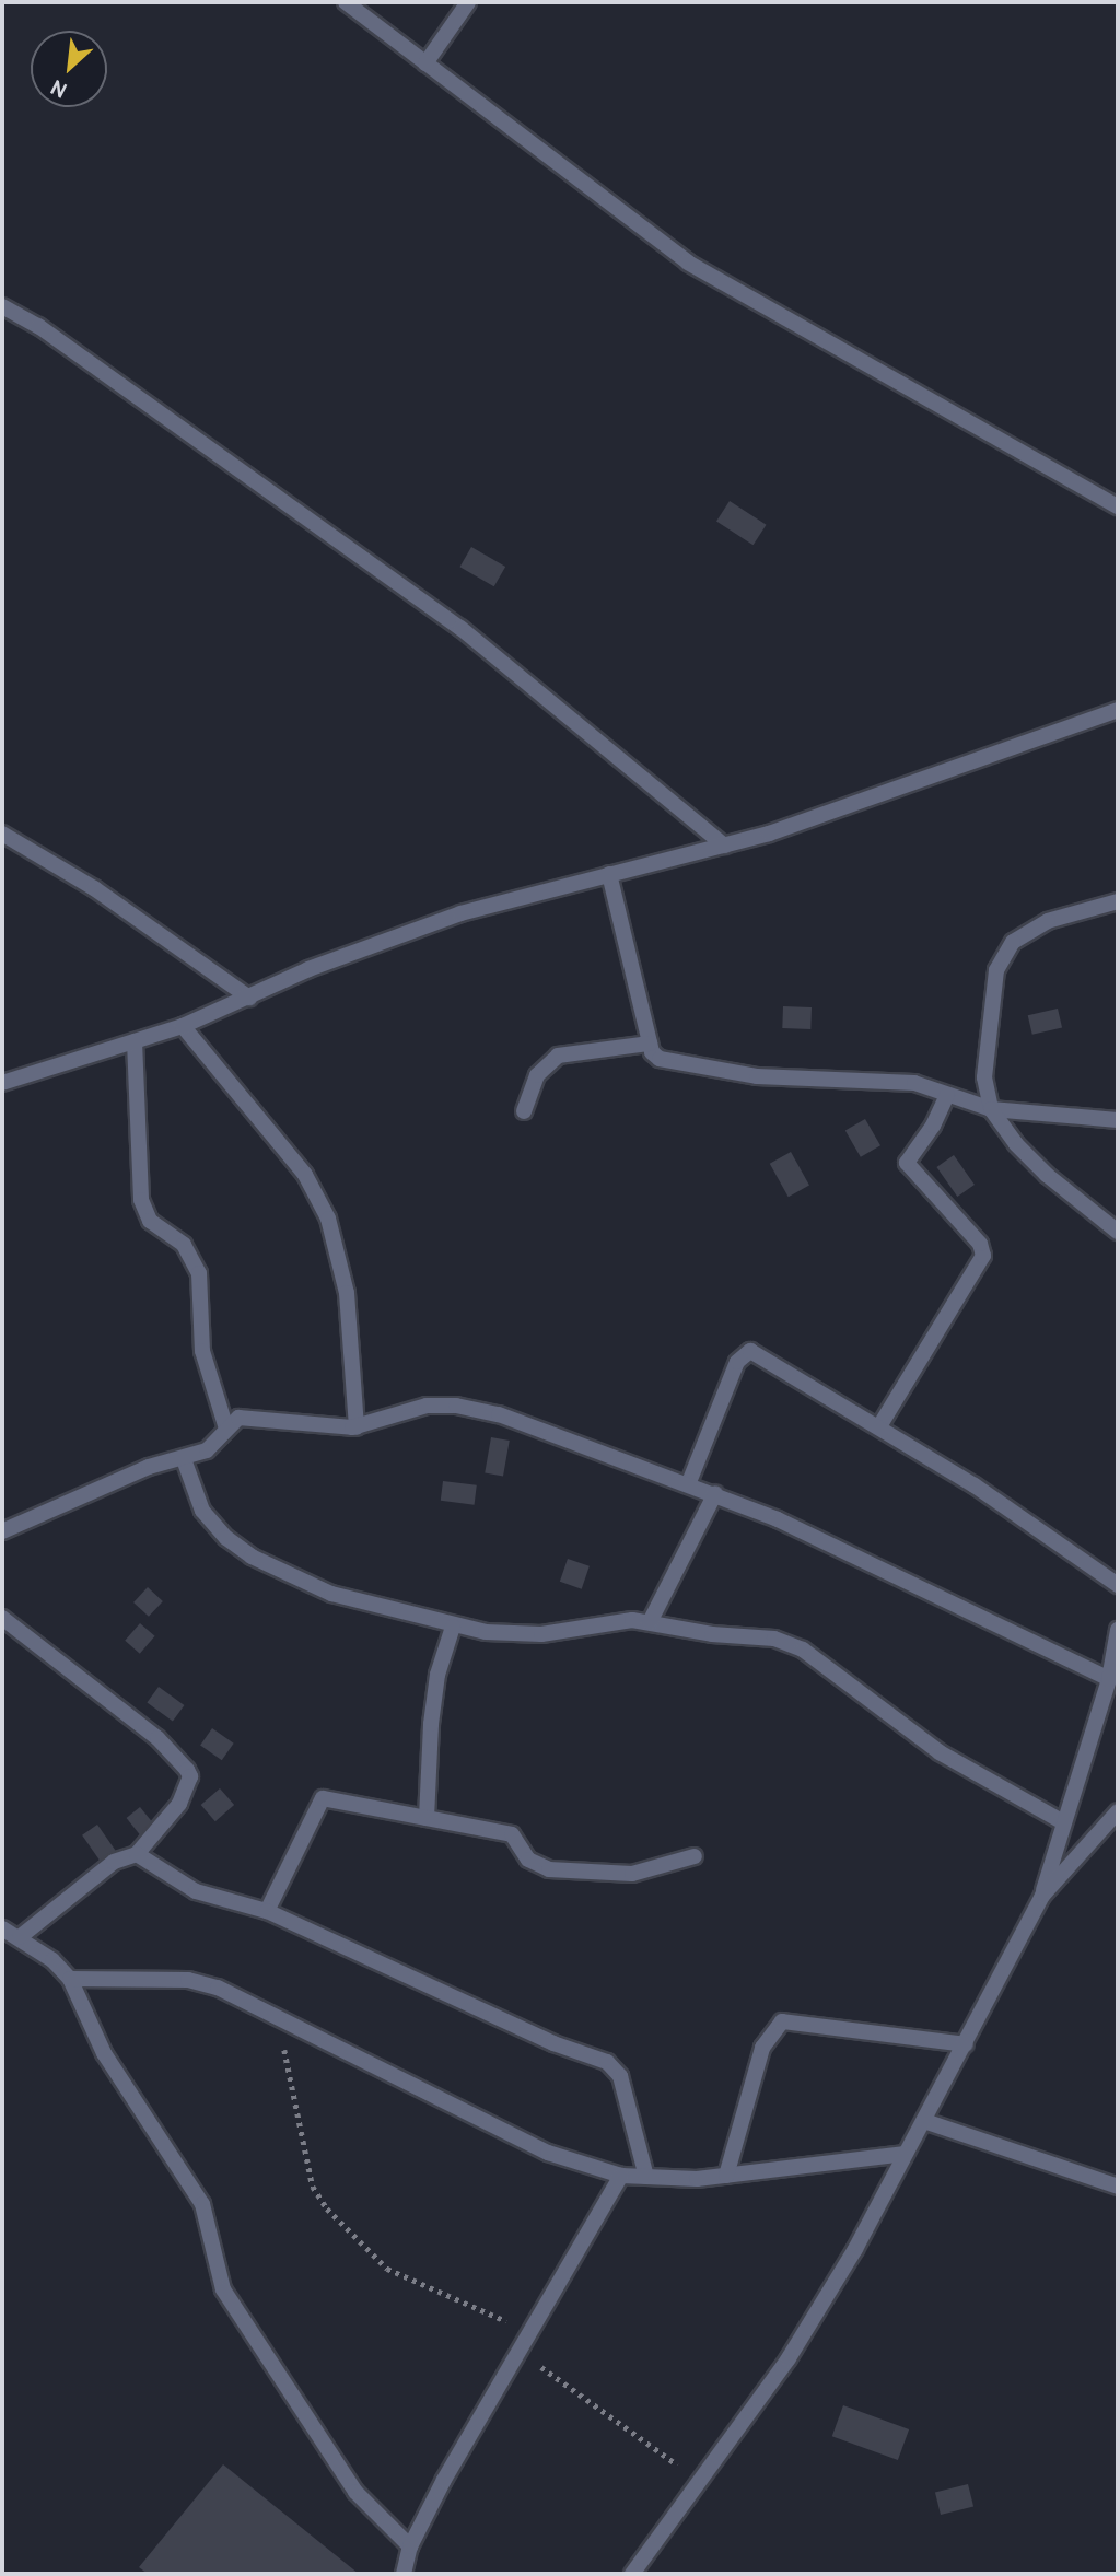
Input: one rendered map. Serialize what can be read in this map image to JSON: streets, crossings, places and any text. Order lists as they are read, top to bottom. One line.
{"north":"bottom left"}
